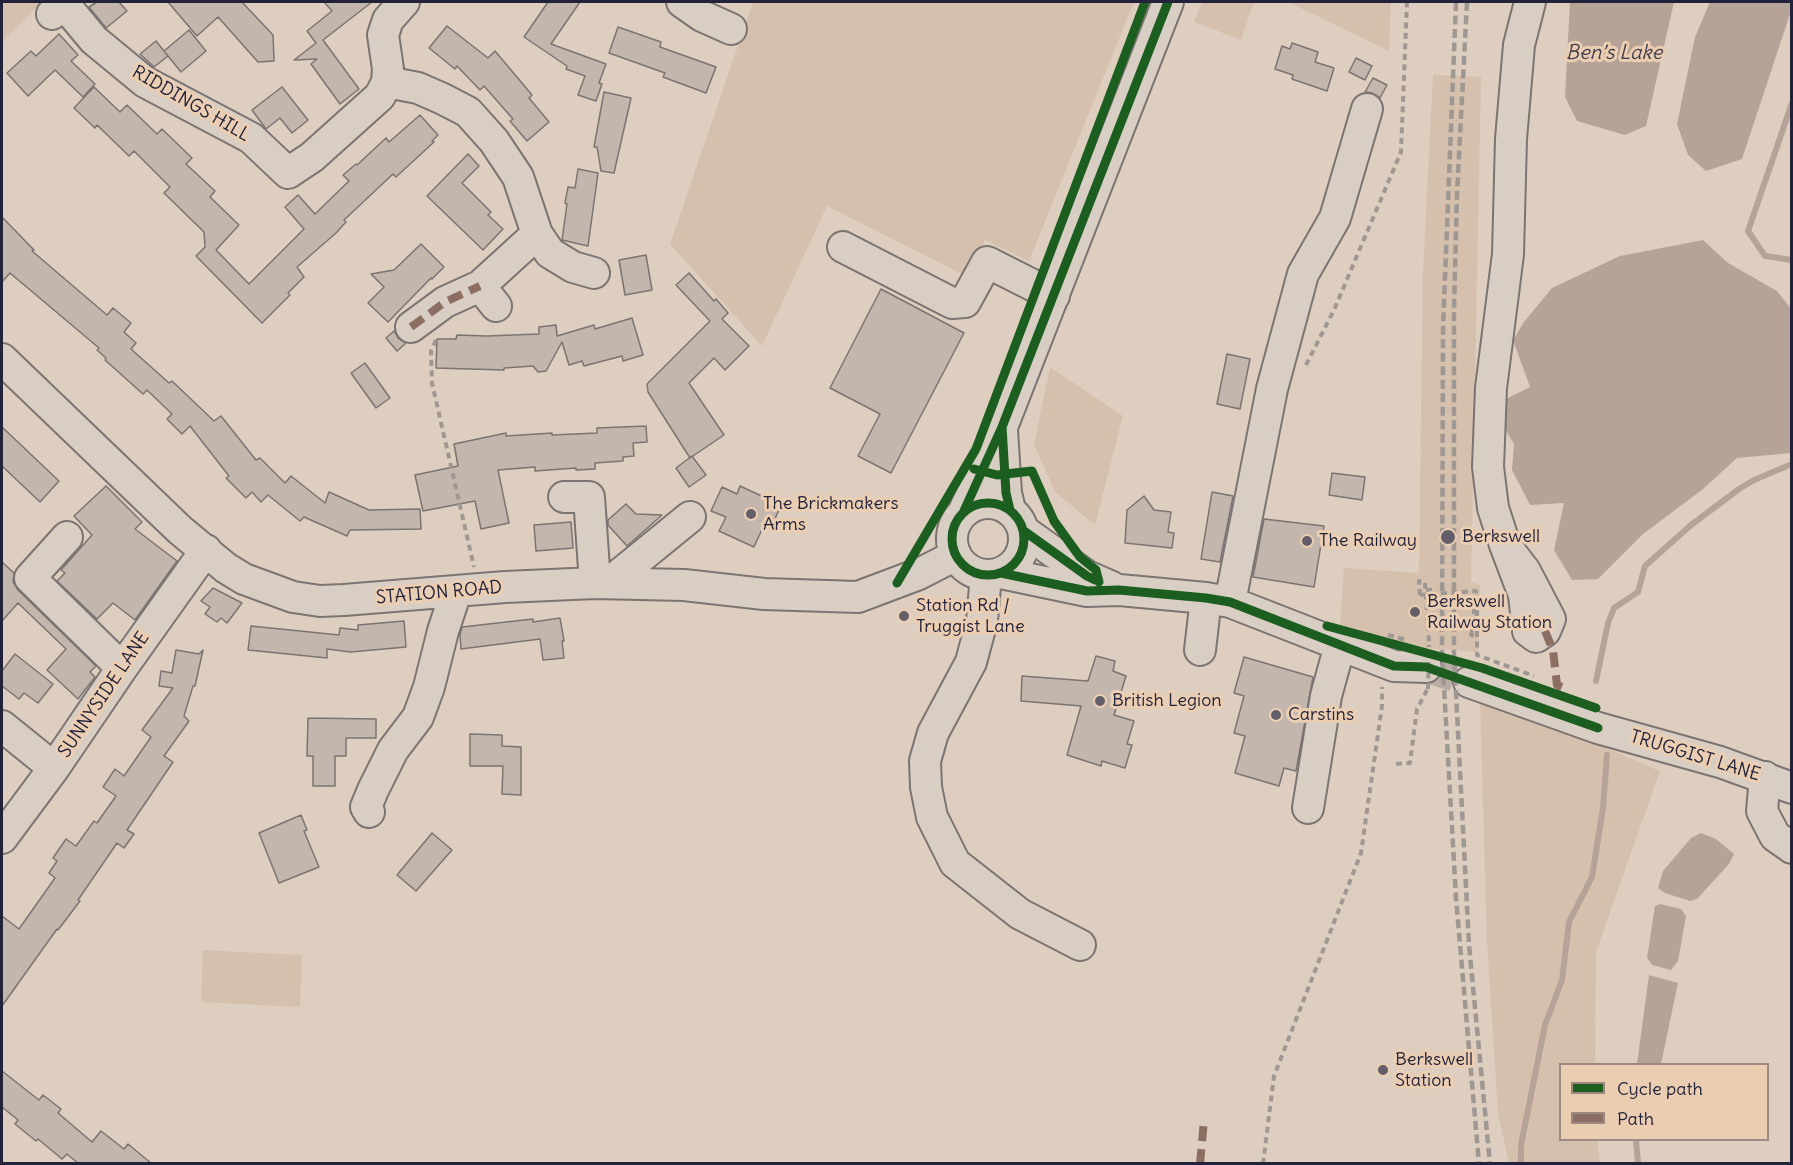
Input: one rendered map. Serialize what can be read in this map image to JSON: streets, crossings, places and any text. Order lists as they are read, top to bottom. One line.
{"streets":{"street":["RIDDINGS HILL","STATION ROAD","SUNNYSIDE LANE","TRUGGIST LANE"]},"crossings":[["STATION ROAD","SUNNYSIDE LANE"]],"water":["Ben’s Lake"],"places":["The Brickmakers Arms","Berkswell","The Railway","Berkswell Railway Station","Station Rd / Truggist Lane","British Legion","Carstins","Berkswell Station"],"legend":["Cycle path","Path"]}
